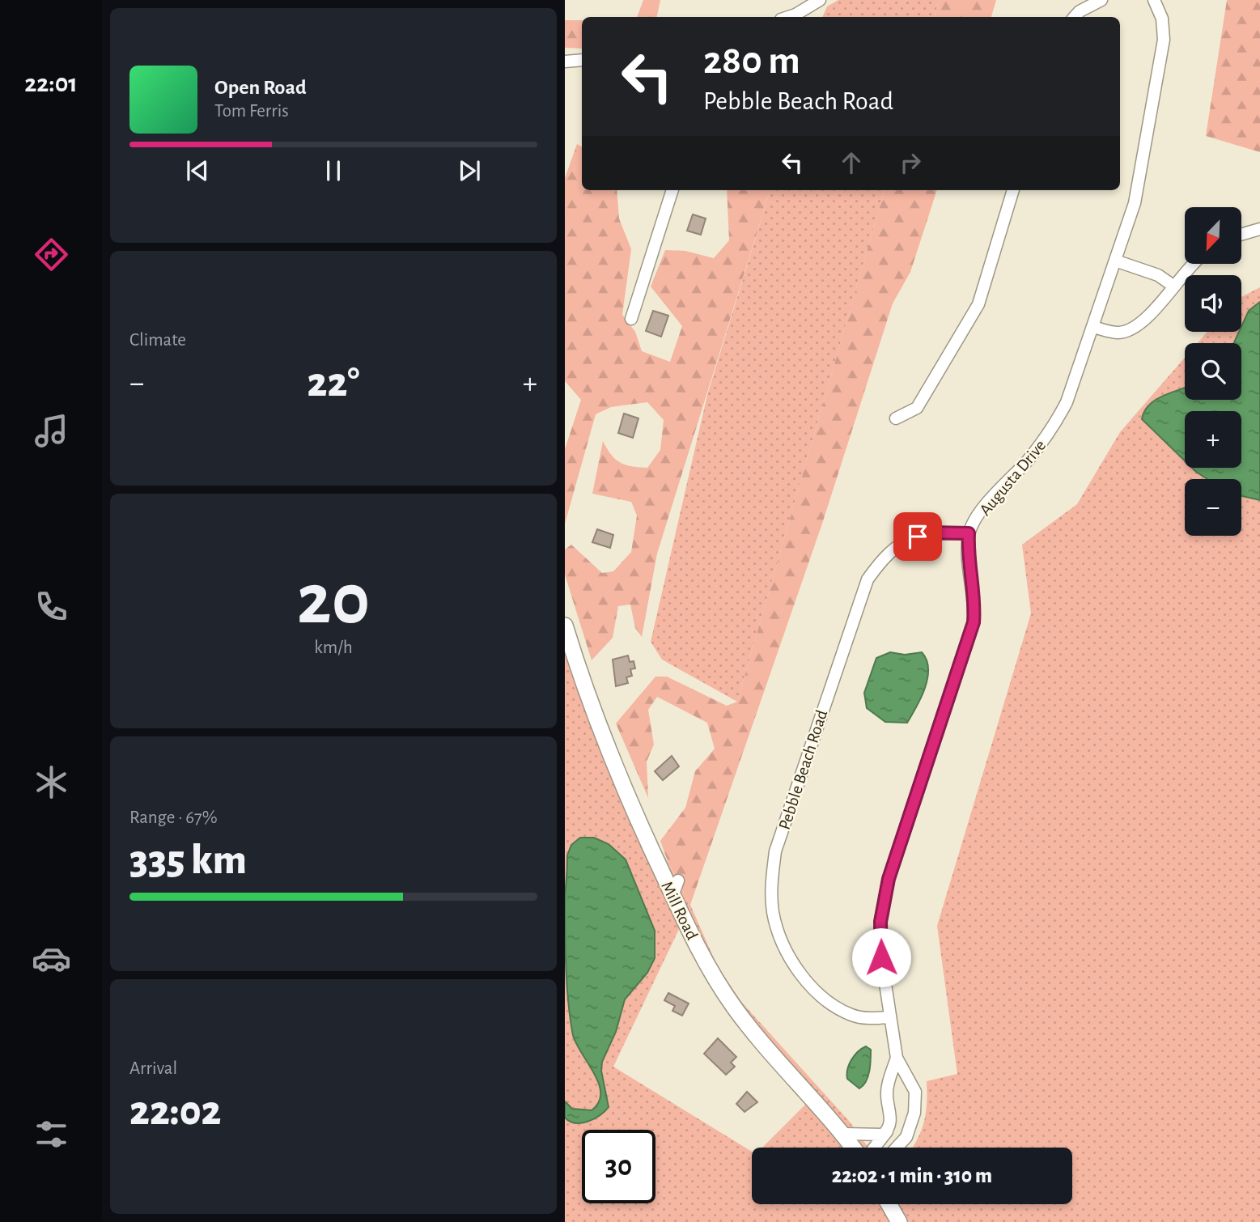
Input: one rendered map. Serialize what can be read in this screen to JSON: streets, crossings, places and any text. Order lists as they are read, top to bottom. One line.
{"streets":{"main road":["Mill Road"],"street":["Augusta Drive","Pebble Beach Road"]},"crossings":[["Augusta Drive","Pebble Beach Road"]],"north":"bottom left","page":{"tabs":"22:01","turn":["280 m","Pebble Beach Road"],"song":["Open Road","Tom Ferris"],"map_buttons":["+","−"],"tile":["Climate",["20","km/h"],["Range · 67%","335 km"],["Arrival","22:02"]],"heat":["−","22°","+"],"limit":"30","trip":"22:02 · 1 min · 310 m"}}
